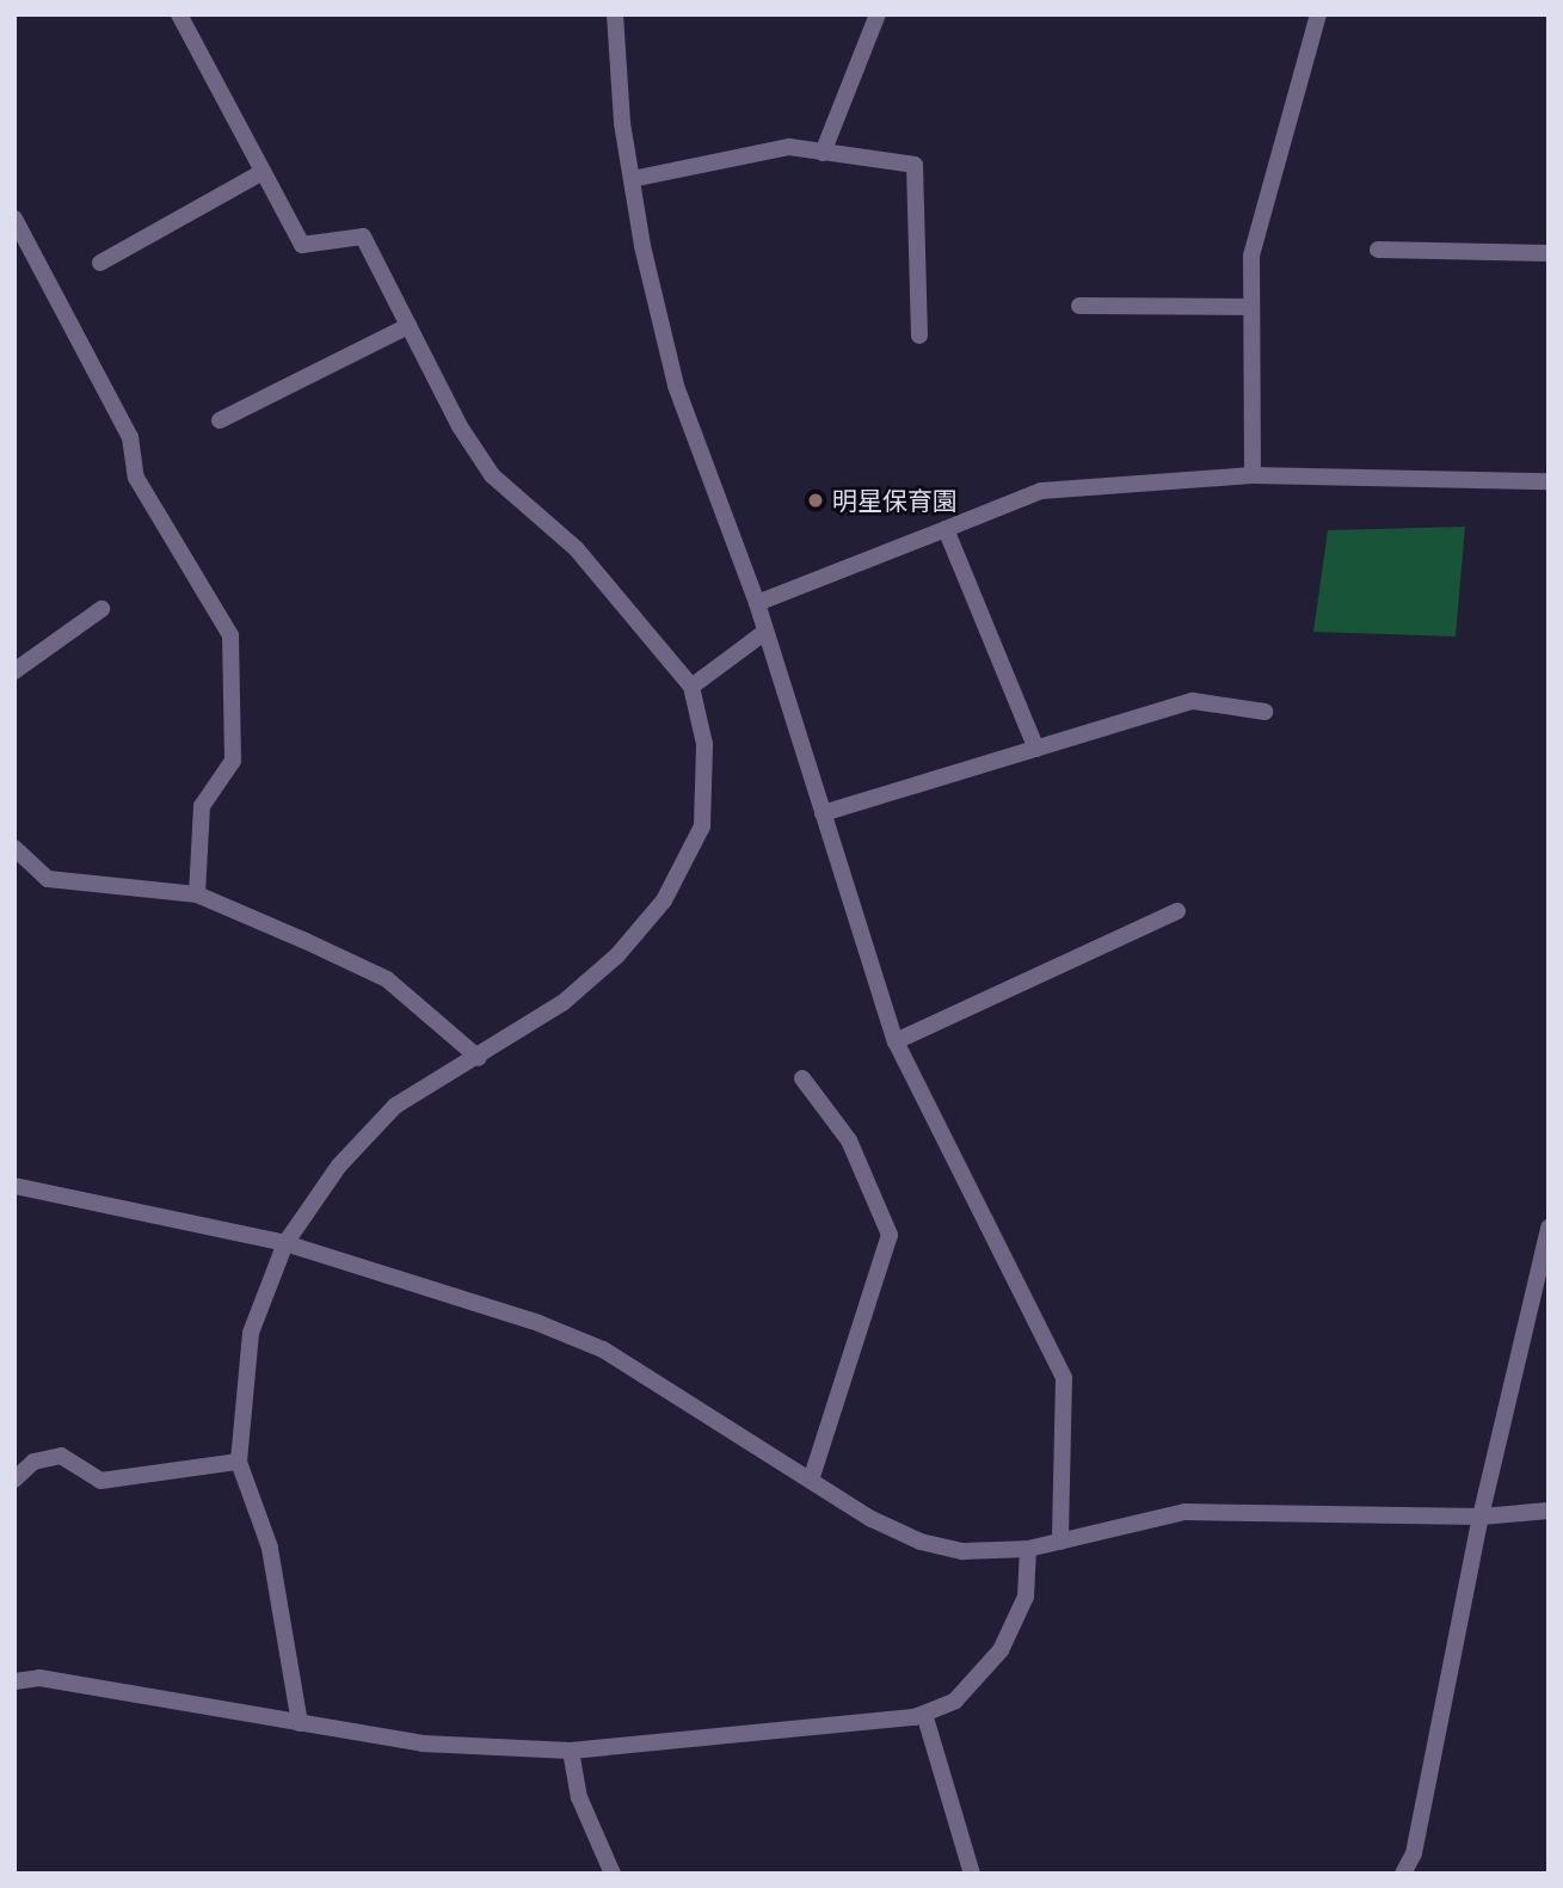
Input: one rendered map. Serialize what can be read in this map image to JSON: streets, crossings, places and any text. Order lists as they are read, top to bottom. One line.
{"places":["明星保育園"]}
